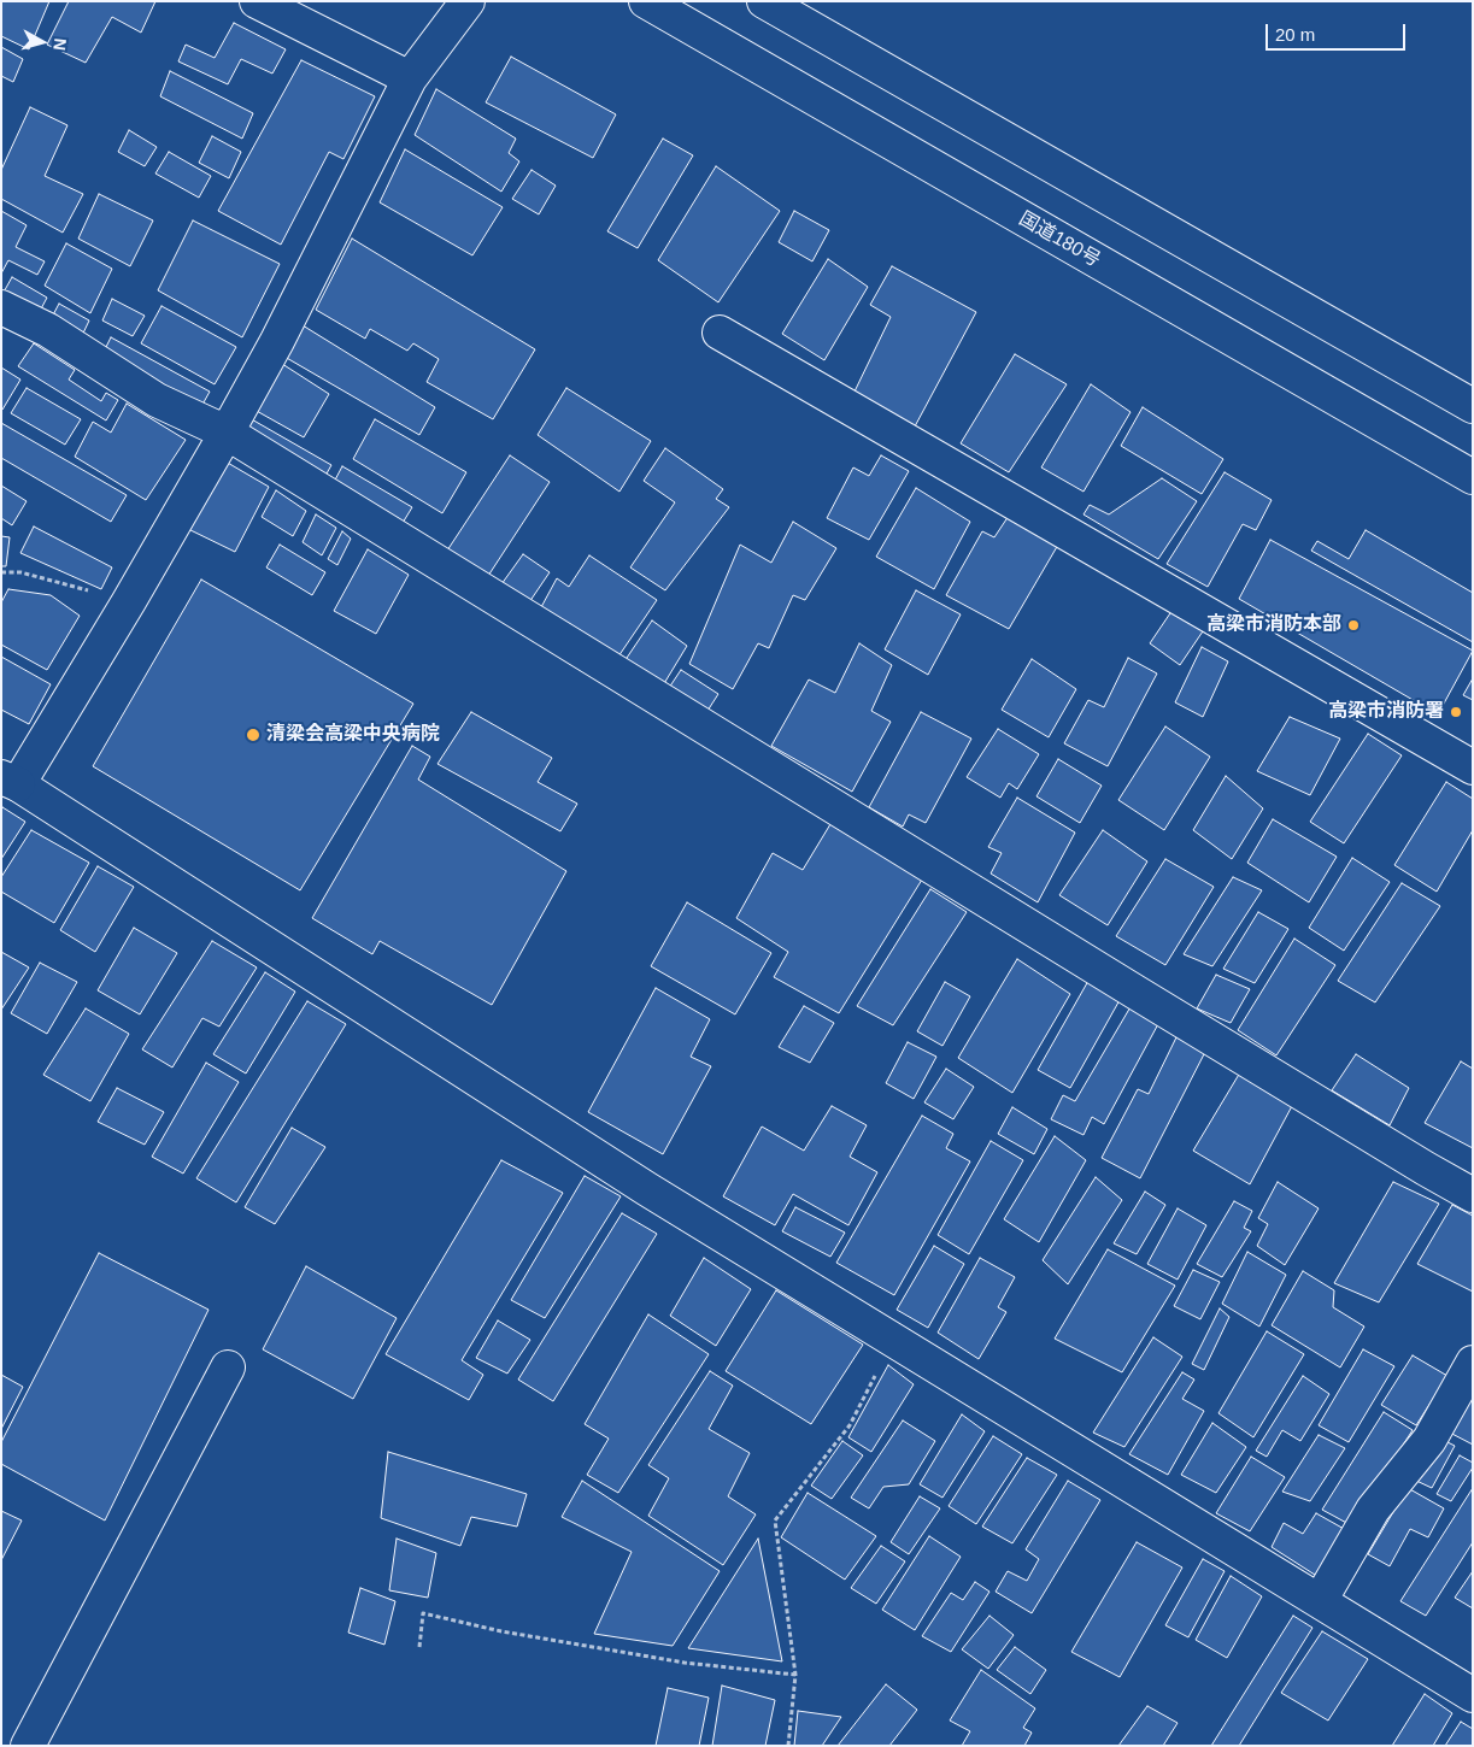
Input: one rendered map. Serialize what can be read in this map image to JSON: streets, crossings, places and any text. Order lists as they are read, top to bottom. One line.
{"streets":{"main road":["国道180号"]},"places":["高梁市消防本部","高梁市消防署","清梁会高梁中央病院"],"scale_bar":"20 m","north":"right"}
